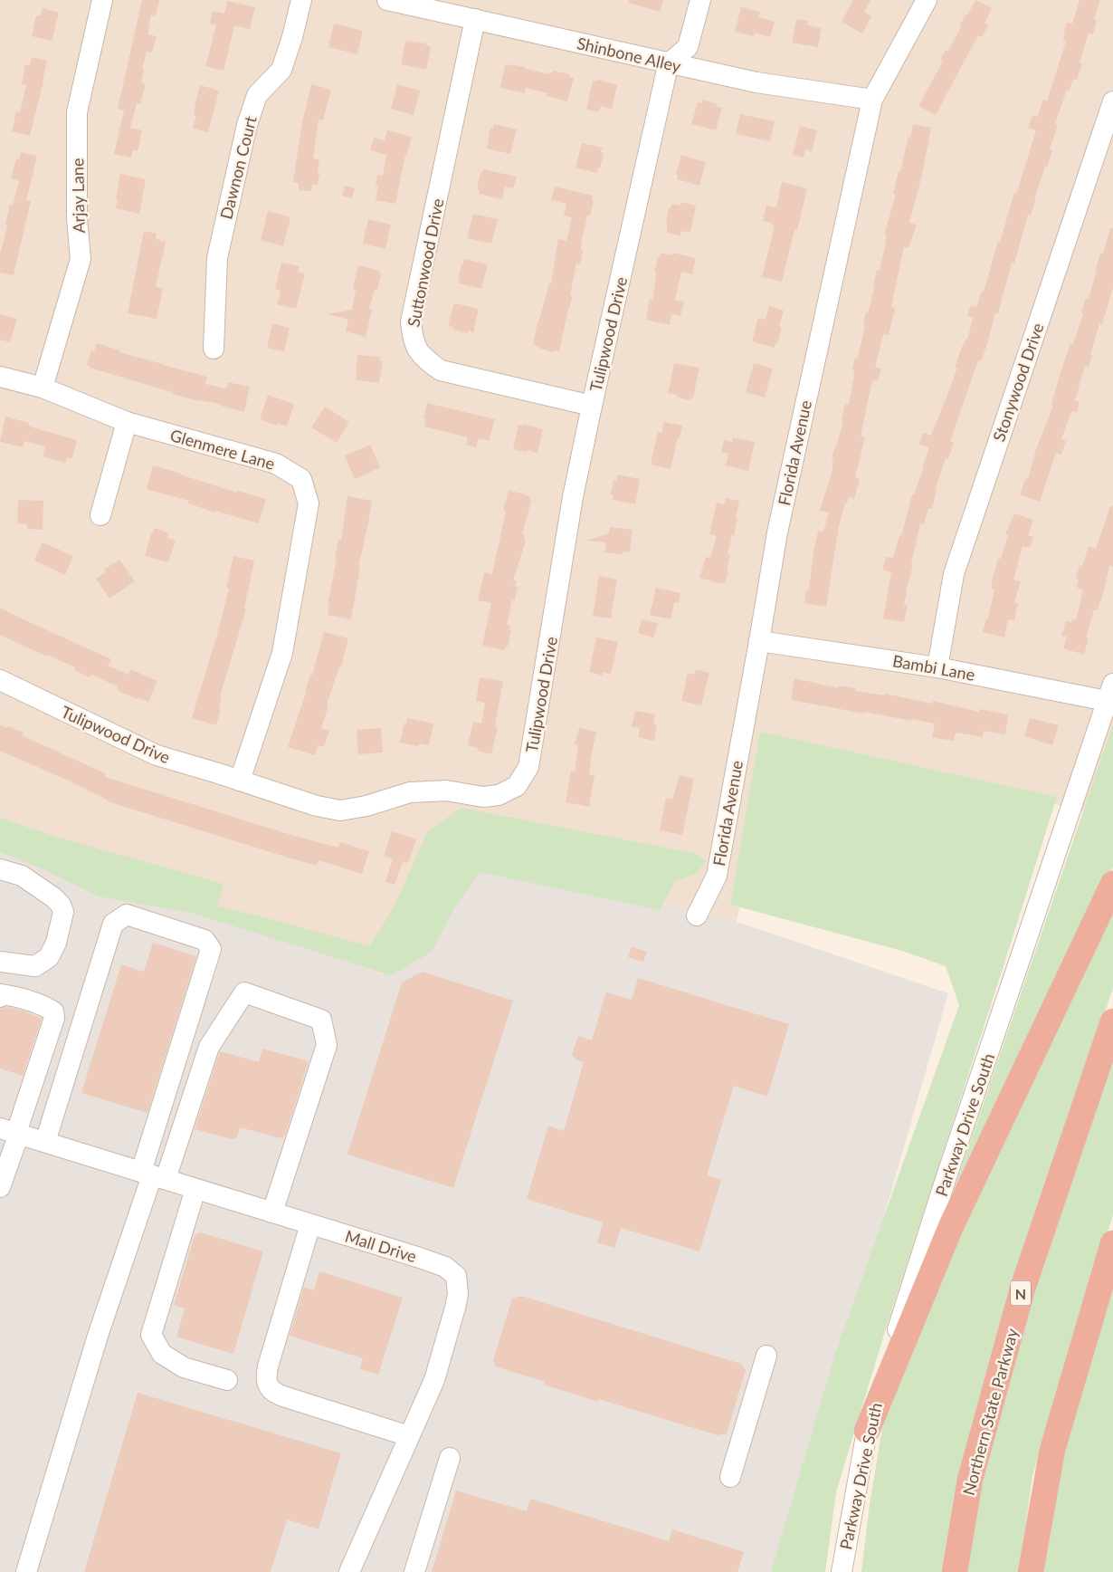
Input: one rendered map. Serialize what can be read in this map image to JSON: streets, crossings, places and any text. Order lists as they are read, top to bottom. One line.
{"streets":{"highway":["N","Northern State Parkway"],"street":["Shinbone Alley","Dawnon Court","Arjay Lane","Suttonwood Drive","Tulipwood Drive","Stonywood Drive","Glenmere Lane","Florida Avenue","Bambi Lane","Parkway Drive South","Mall Drive"]},"crossings":[["Shinbone Alley","Suttonwood Drive"],["Shinbone Alley","Tulipwood Drive"],["Shinbone Alley","Florida Avenue"],["Arjay Lane","Glenmere Lane"],["Suttonwood Drive","Tulipwood Drive"],["Tulipwood Drive","Glenmere Lane"],["Stonywood Drive","Bambi Lane"],["Florida Avenue","Bambi Lane"],["Bambi Lane","Parkway Drive South"]]}
